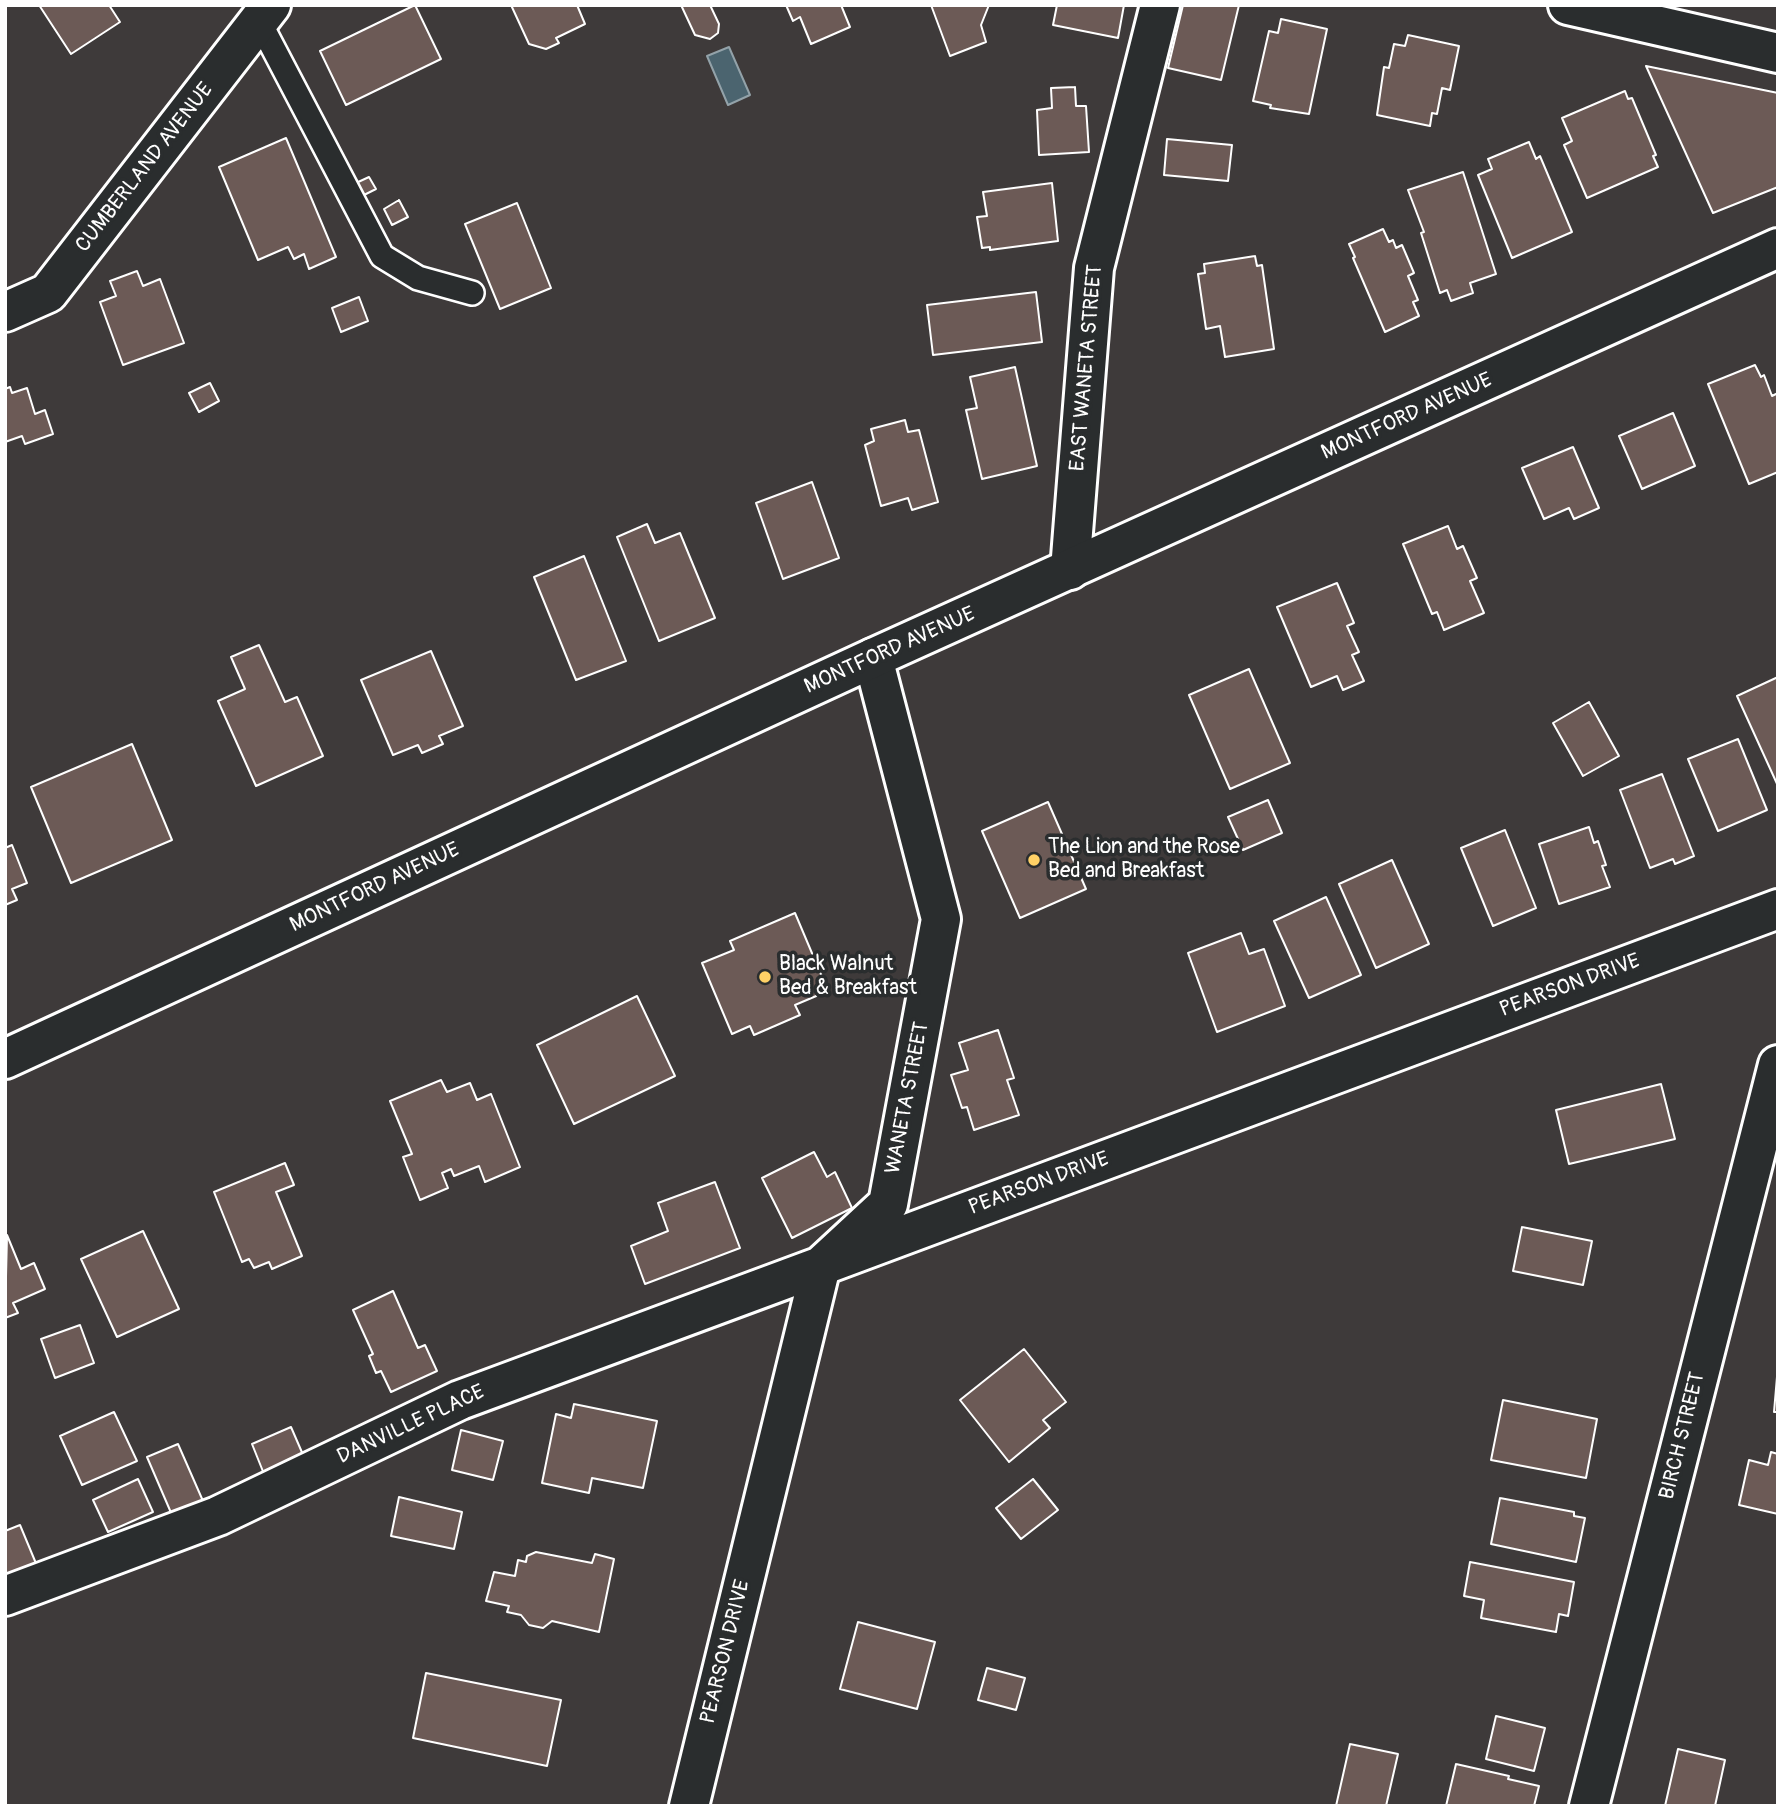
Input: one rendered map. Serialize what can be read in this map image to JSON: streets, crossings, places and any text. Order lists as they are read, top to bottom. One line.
{"streets":{"street":["CUMBERLAND AVENUE","EAST WANETA STREET","MONTFORD AVENUE","PEARSON DRIVE","WANETA STREET","DANVILLE PLACE","BIRCH STREET"]},"crossings":[["EAST WANETA STREET","MONTFORD AVENUE"],["MONTFORD AVENUE","WANETA STREET"],["PEARSON DRIVE","WANETA STREET"],["PEARSON DRIVE","DANVILLE PLACE"],["WANETA STREET","DANVILLE PLACE"]],"places":["The Lion and the Rose Bed and Breakfast","Black Walnut Bed & Breakfast"]}
